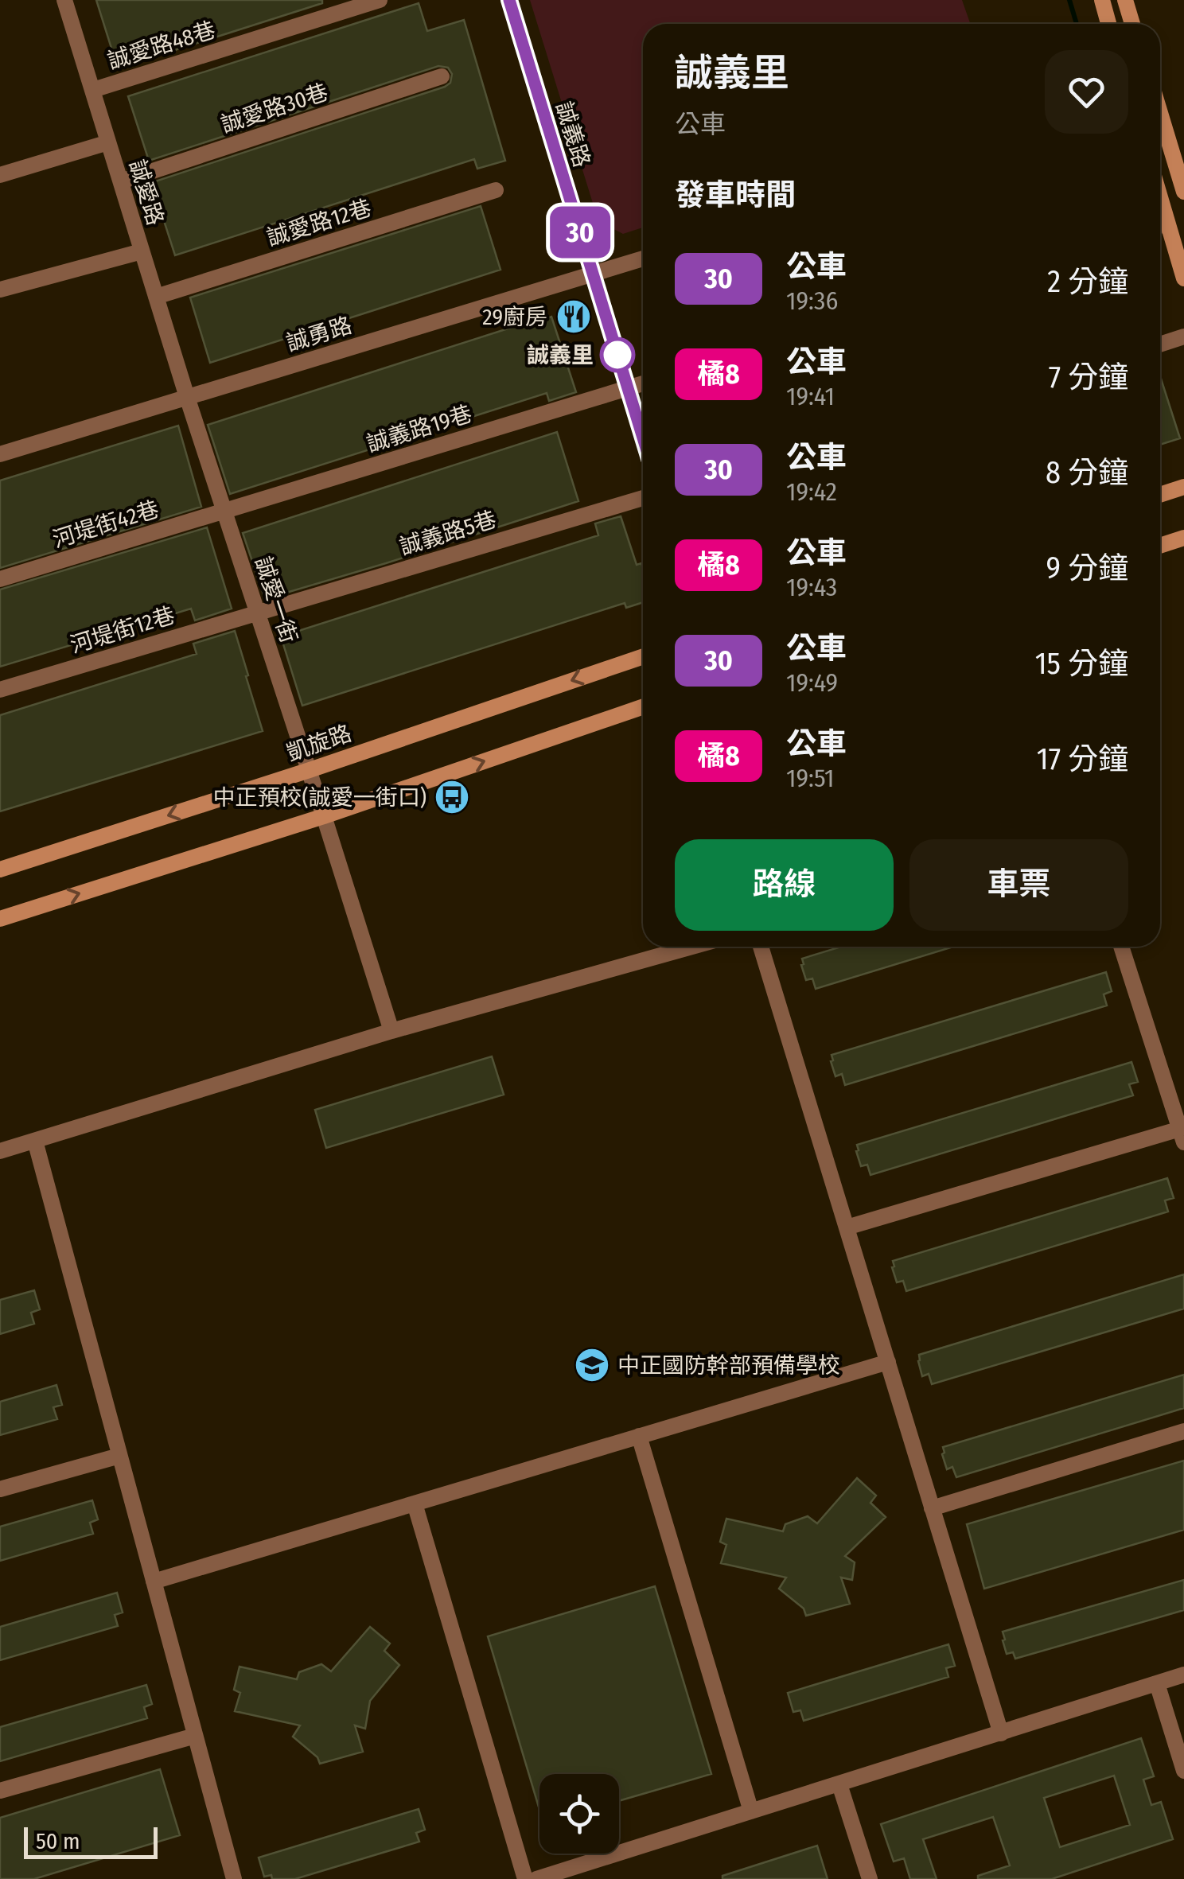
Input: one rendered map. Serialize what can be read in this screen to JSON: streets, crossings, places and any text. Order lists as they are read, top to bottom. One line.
{"streets":{"street":["誠愛路48巷","誠愛路30巷","誠義路","誠愛路","誠愛路12巷","誠勇路","誠義路19巷","河堤街42巷","誠義路5巷","誠愛一街","河堤街12巷","凱旋路"]},"crossings":[["誠愛路48巷","誠愛路"],["誠愛路30巷","誠愛路"],["誠義路","誠勇路"],["誠義路","誠義路19巷"],["誠愛路","誠愛路12巷"],["誠愛路","誠勇路"],["誠愛路","誠愛一街"],["誠勇路","誠愛一街"],["誠義路19巷","河堤街42巷"],["誠義路19巷","誠愛一街"],["河堤街42巷","誠愛一街"],["誠義路5巷","誠愛一街"],["誠義路5巷","河堤街12巷"],["誠愛一街","河堤街12巷"],["誠愛一街","凱旋路"]],"places":{"restaurant":["29廚房"],"other":["誠義里"],"bus stop":["中正預校(誠愛一街口)"],"school or university":["中正國防幹部預備學校"]},"lines":["bus line 30"],"scale_bar":"50 m","page":{"on_map":"30","heading":[["誠義里","公車"],"發車時間"],"list":[{"mark":"30","name":"公車","note":"19:36","value":"2 分鐘"},{"mark":"橘8","name":"公車","note":"19:41","value":"7 分鐘"},{"mark":"30","name":"公車","note":"19:42","value":"8 分鐘"},{"mark":"橘8","name":"公車","note":"19:43","value":"9 分鐘"},{"mark":"30","name":"公車","note":"19:49","value":"15 分鐘"},{"mark":"橘8","name":"公車","note":"19:51","value":"17 分鐘"}],"buttons":["路線","車票"],"scale":"50 m"}}
